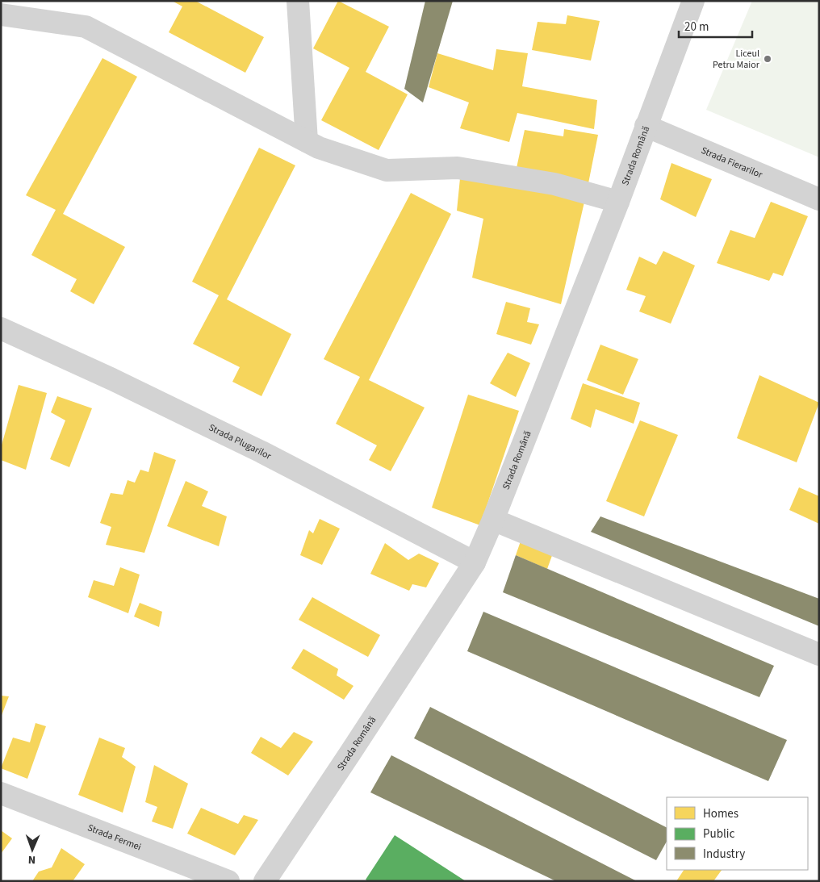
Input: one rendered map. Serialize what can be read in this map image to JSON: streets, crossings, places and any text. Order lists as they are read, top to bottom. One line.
{"streets":{"street":["Strada Română","Strada Fierarilor","Strada Plugarilor","Strada Fermei"]},"crossings":[["Strada Română","Strada Fierarilor"],["Strada Română","Strada Plugarilor"]],"places":["Liceul Petru Maior"],"legend":["Homes","Public","Industry"],"scale_bar":"20 m","north":"bottom"}
